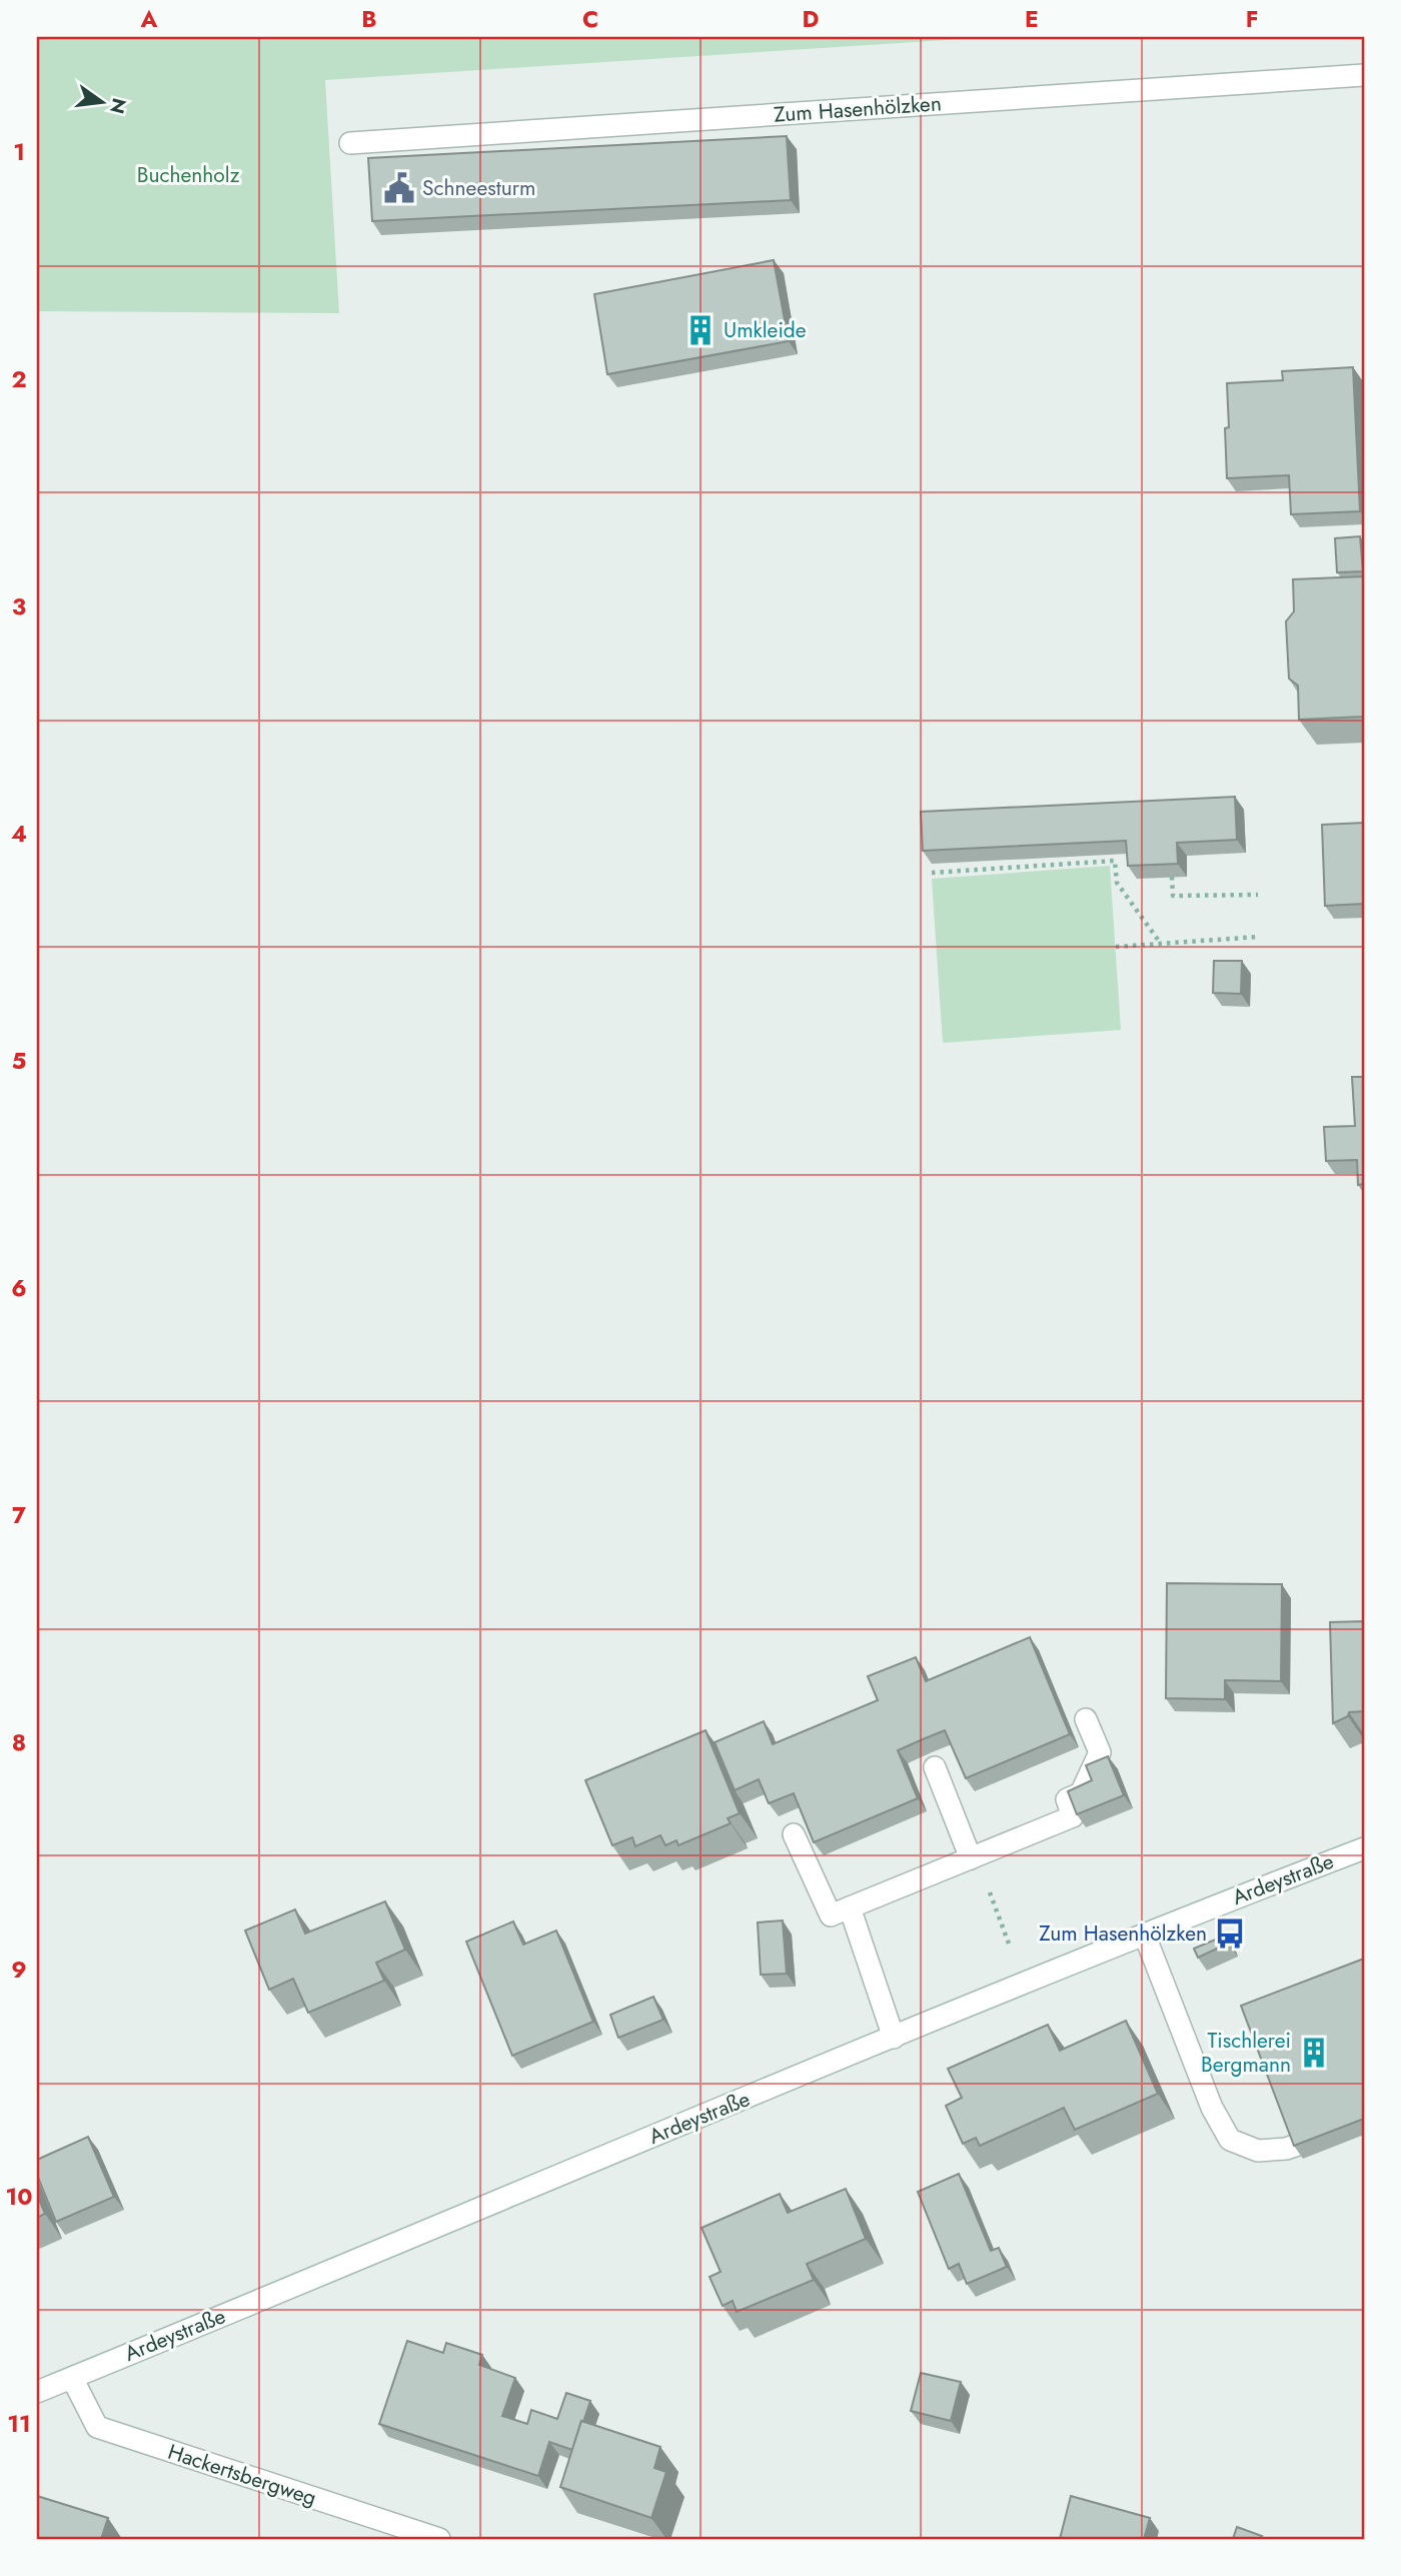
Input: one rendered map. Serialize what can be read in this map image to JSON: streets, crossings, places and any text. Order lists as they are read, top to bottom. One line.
{"streets":{"main road":["Zum Hasenhölzken","Ardeystraße","Hackertsbergweg"]},"crossings":[["Ardeystraße","Hackertsbergweg"]],"parks":["Buchenholz"],"places":{"public building":["Schneesturm"],"building":["Umkleide","Tischlerei Bergmann"],"bus stop":["Zum Hasenhölzken"]},"north":"right","grid":{"columns":["A","B","C","D","E","F"],"rows":["1","2","3","4","5","6","7","8","9","10","11"]}}
